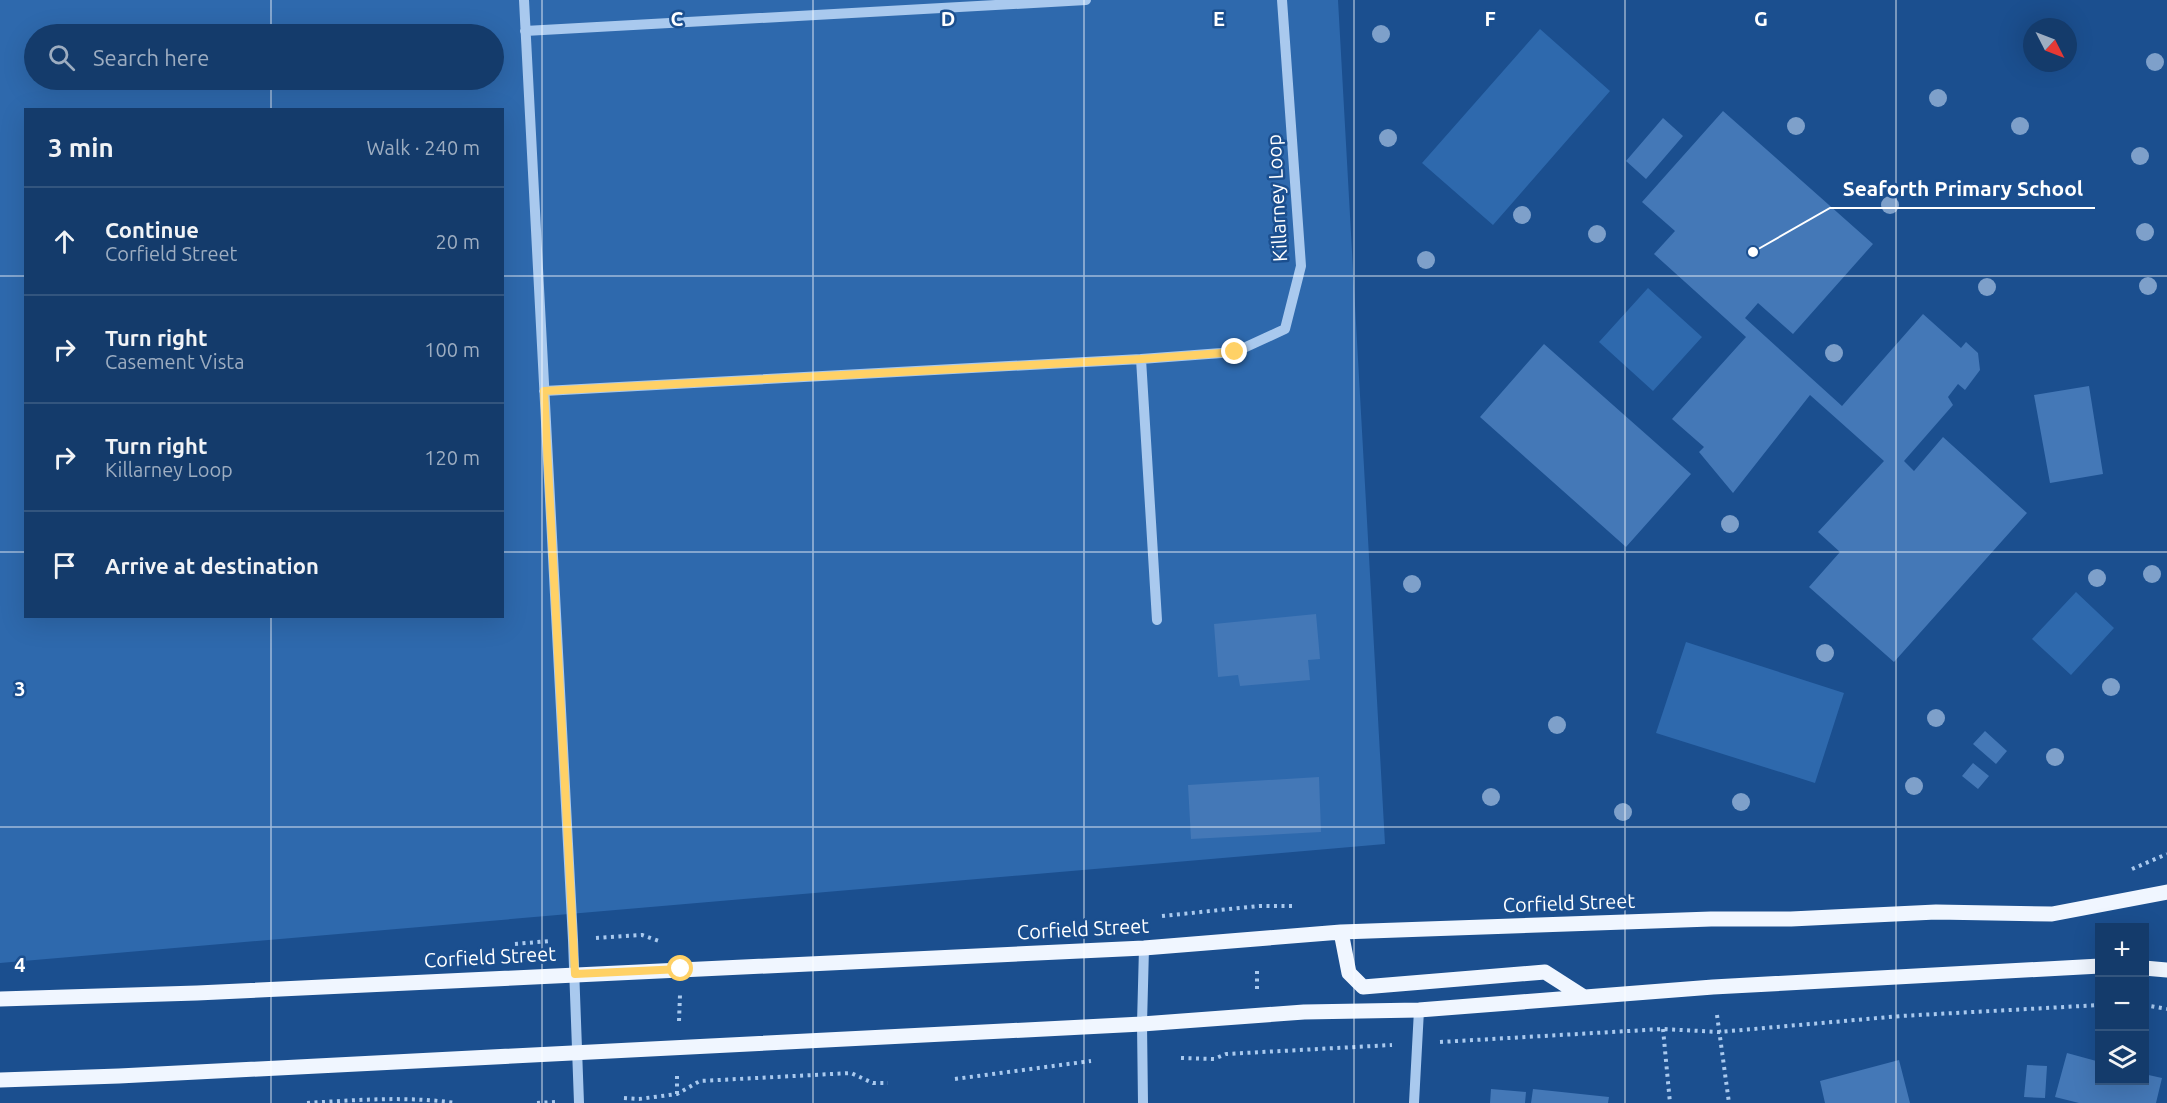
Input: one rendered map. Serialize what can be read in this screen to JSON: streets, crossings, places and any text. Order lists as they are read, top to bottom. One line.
{"streets":{"main road":["Corfield Street"],"street":["Killarney Loop"]},"places":["Seaforth Primary School"],"north":"bottom right","page":{"search":"Search here","heading":["3 min","Walk · 240 m"],"list":[["Continue","Corfield Street","20 m"],["Turn right","Casement Vista","100 m"],["Turn right","Killarney Loop","120 m"],"Arrive at destination"],"map_buttons":["+","−"]},"grid":{"columns":["C","D","E","F","G"],"rows":["3","4"]}}
